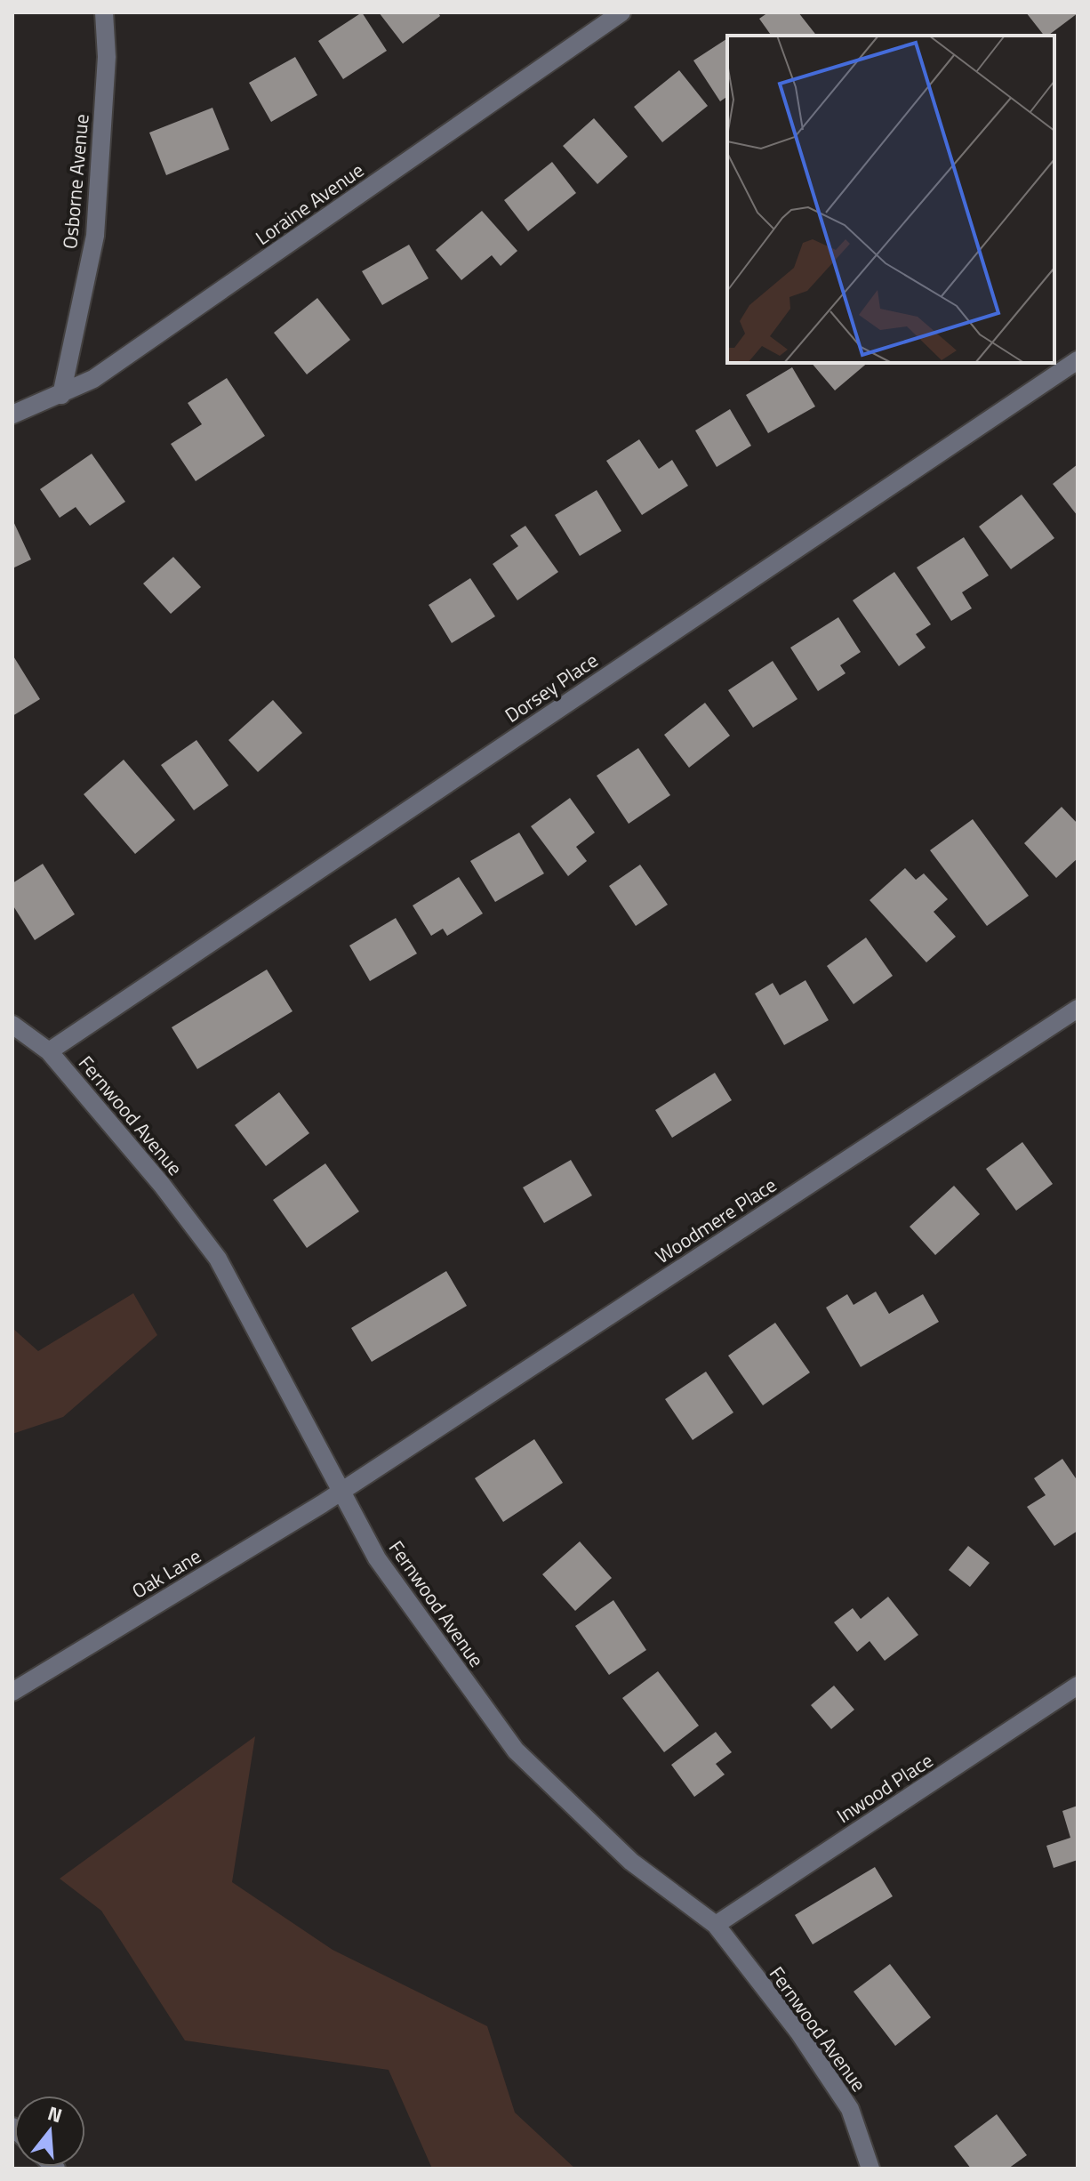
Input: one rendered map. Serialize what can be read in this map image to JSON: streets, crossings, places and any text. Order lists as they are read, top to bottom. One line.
{"streets":{"street":["Osborne Avenue","Loraine Avenue","Dorsey Place","Fernwood Avenue","Woodmere Place","Oak Lane","Inwood Place"]},"crossings":[["Osborne Avenue","Loraine Avenue"],["Dorsey Place","Fernwood Avenue"],["Fernwood Avenue","Woodmere Place"],["Fernwood Avenue","Oak Lane"],["Fernwood Avenue","Inwood Place"],["Woodmere Place","Oak Lane"]],"north":"top"}
